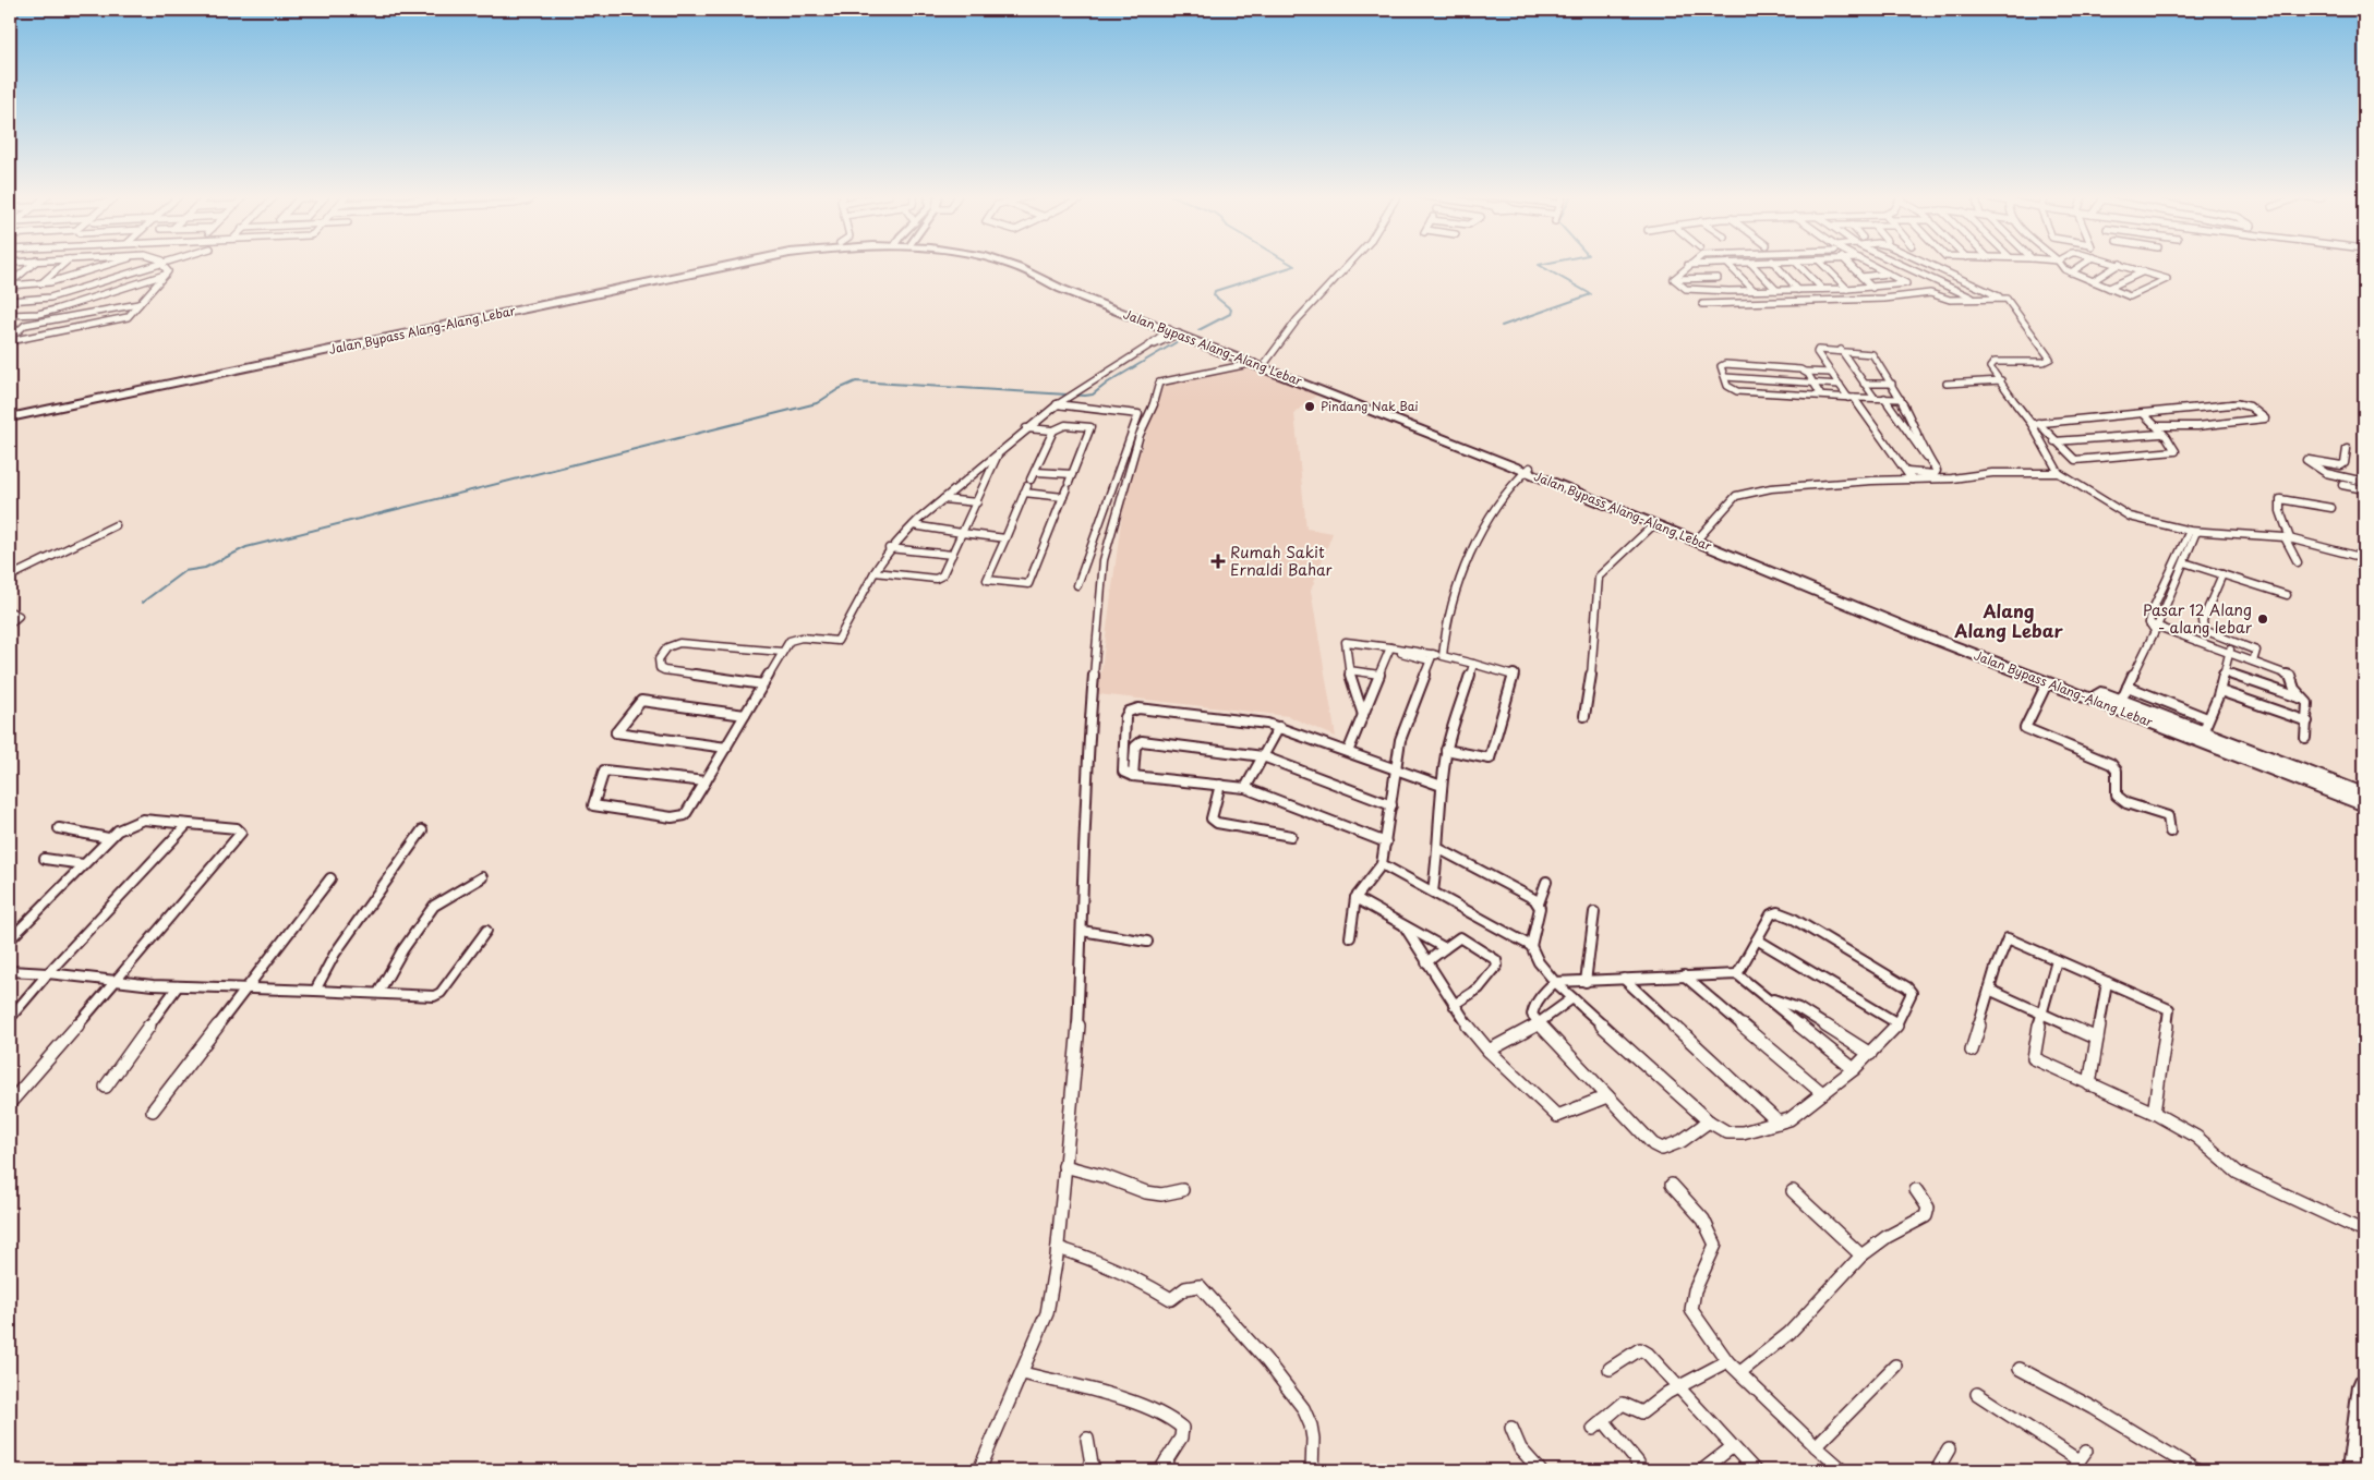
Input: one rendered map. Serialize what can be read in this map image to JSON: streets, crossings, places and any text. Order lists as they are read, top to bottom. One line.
{"streets":{"highway":["Jalan Bypass Alang-Alang Lebar"]},"districts":["Alang Alang Lebar"],"places":{"other":["Pindang Nak Bai","Pasar 12 Alang - alang lebar"],"health":["Rumah Sakit Ernaldi Bahar"]}}
